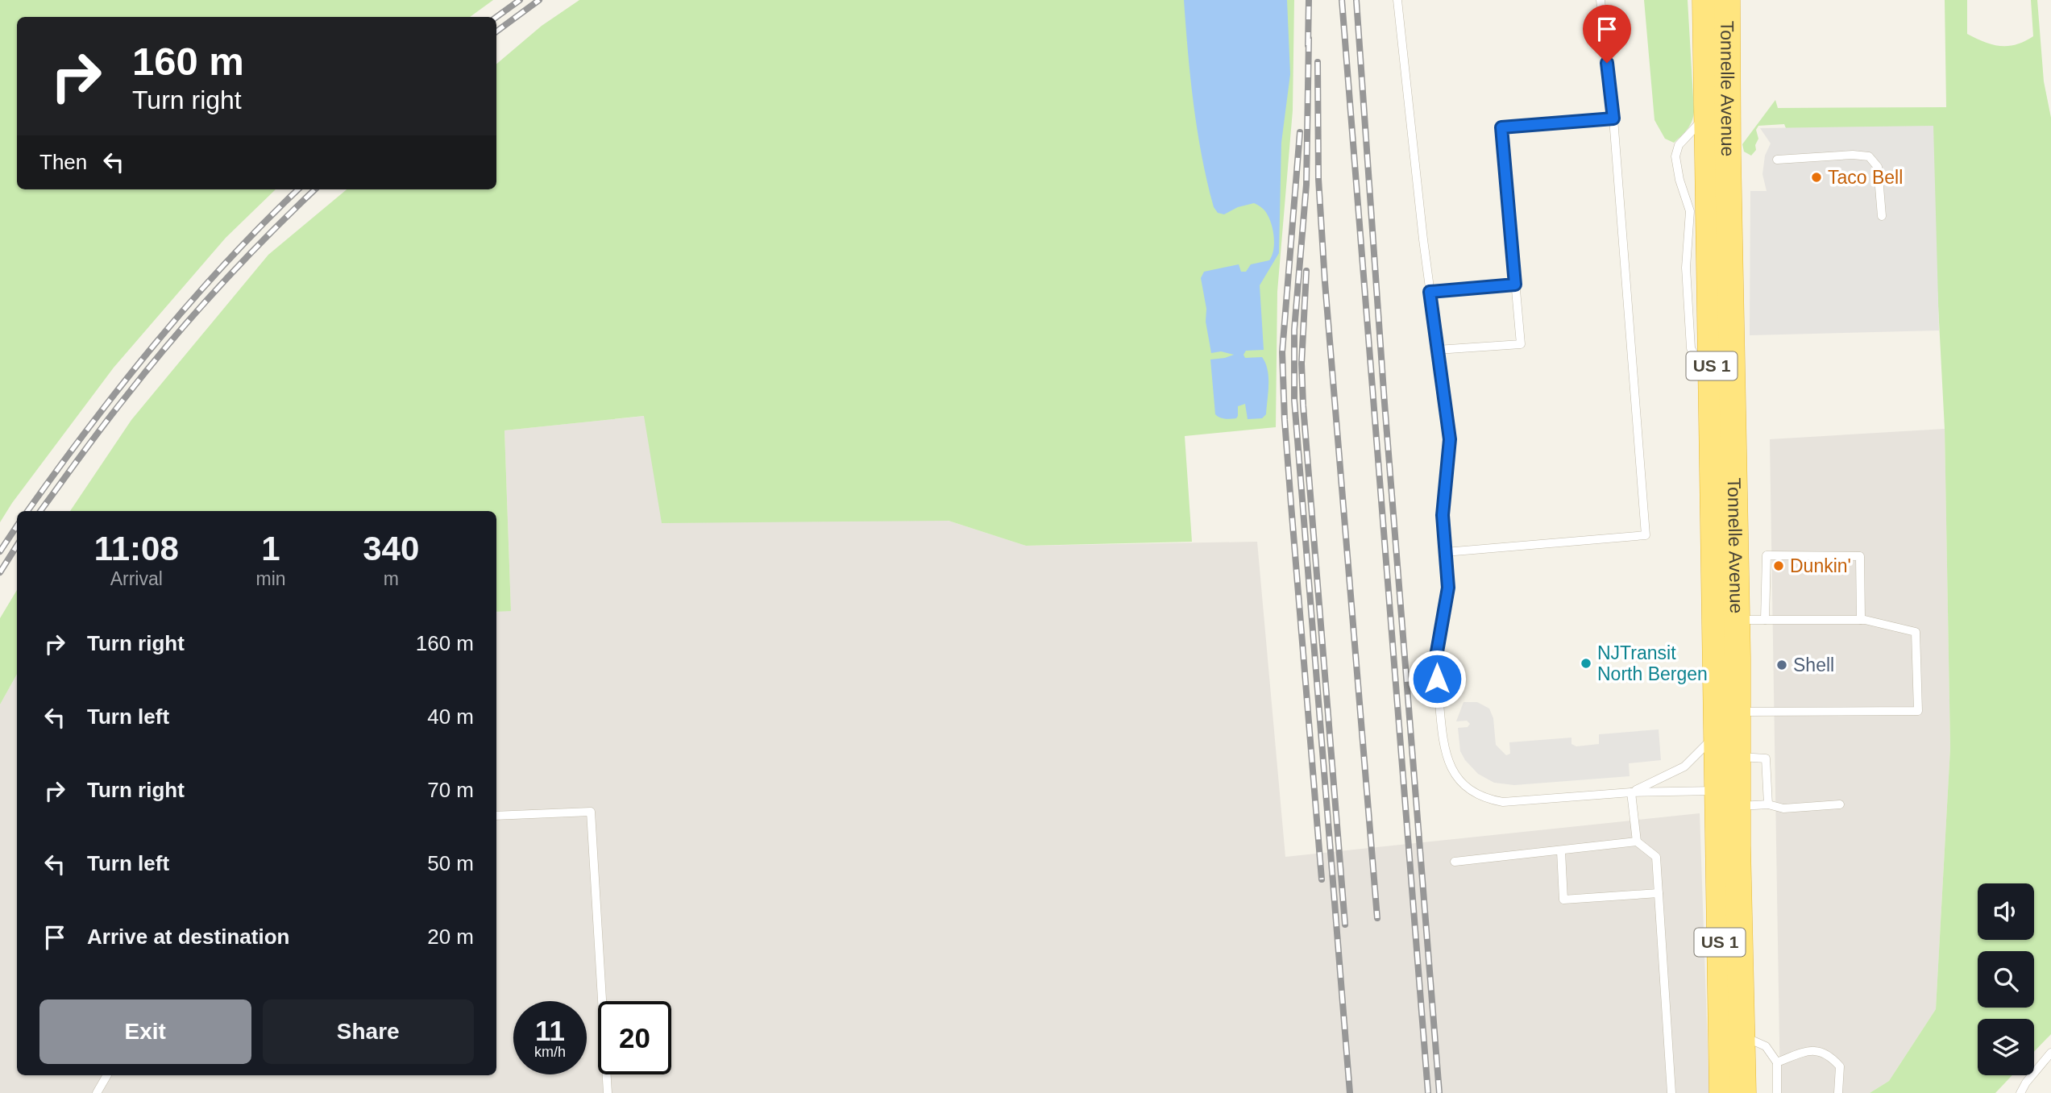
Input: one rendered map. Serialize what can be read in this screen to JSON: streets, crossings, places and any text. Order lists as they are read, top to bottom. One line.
{"streets":{"highway":["Tonnelle Avenue","US 1"]},"places":["Taco Bell","Dunkin'","NJTransit North Bergen","Shell"],"page":{"turn":["160 m","Turn right"],"then":"Then","eta":["11:08","Arrival","1","min","340","m"],"list":[{"name":"Turn right","value":"160 m"},{"name":"Turn left","value":"40 m"},{"name":"Turn right","value":"70 m"},{"name":"Turn left","value":"50 m"},{"name":"Arrive at destination","value":"20 m"}],"buttons":["Exit","Share"],"speed":"11 km/h","limit":"20"}}
